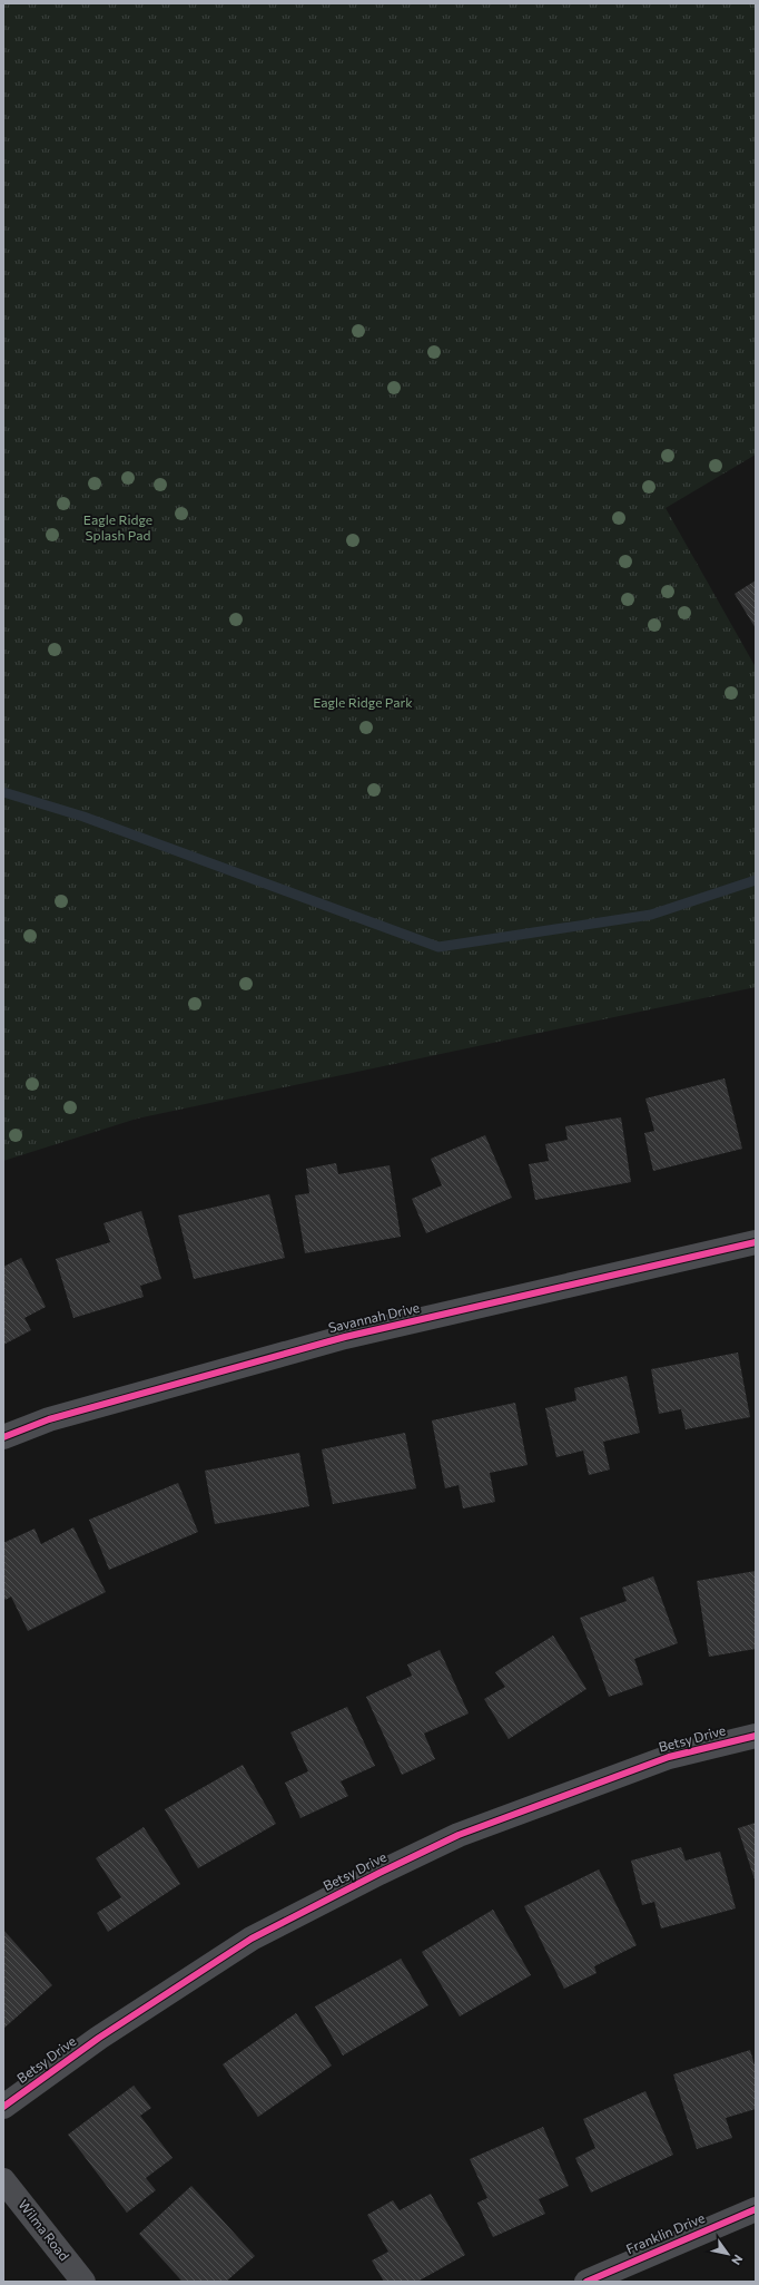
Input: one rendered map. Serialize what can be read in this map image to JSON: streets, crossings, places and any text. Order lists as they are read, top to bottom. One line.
{"streets":{"street":["Savannah Drive","Betsy Drive","Wilma Road","Franklin Drive"]},"parks":["Eagle Ridge Splash Pad","Eagle Ridge Park"],"north":"bottom right"}
